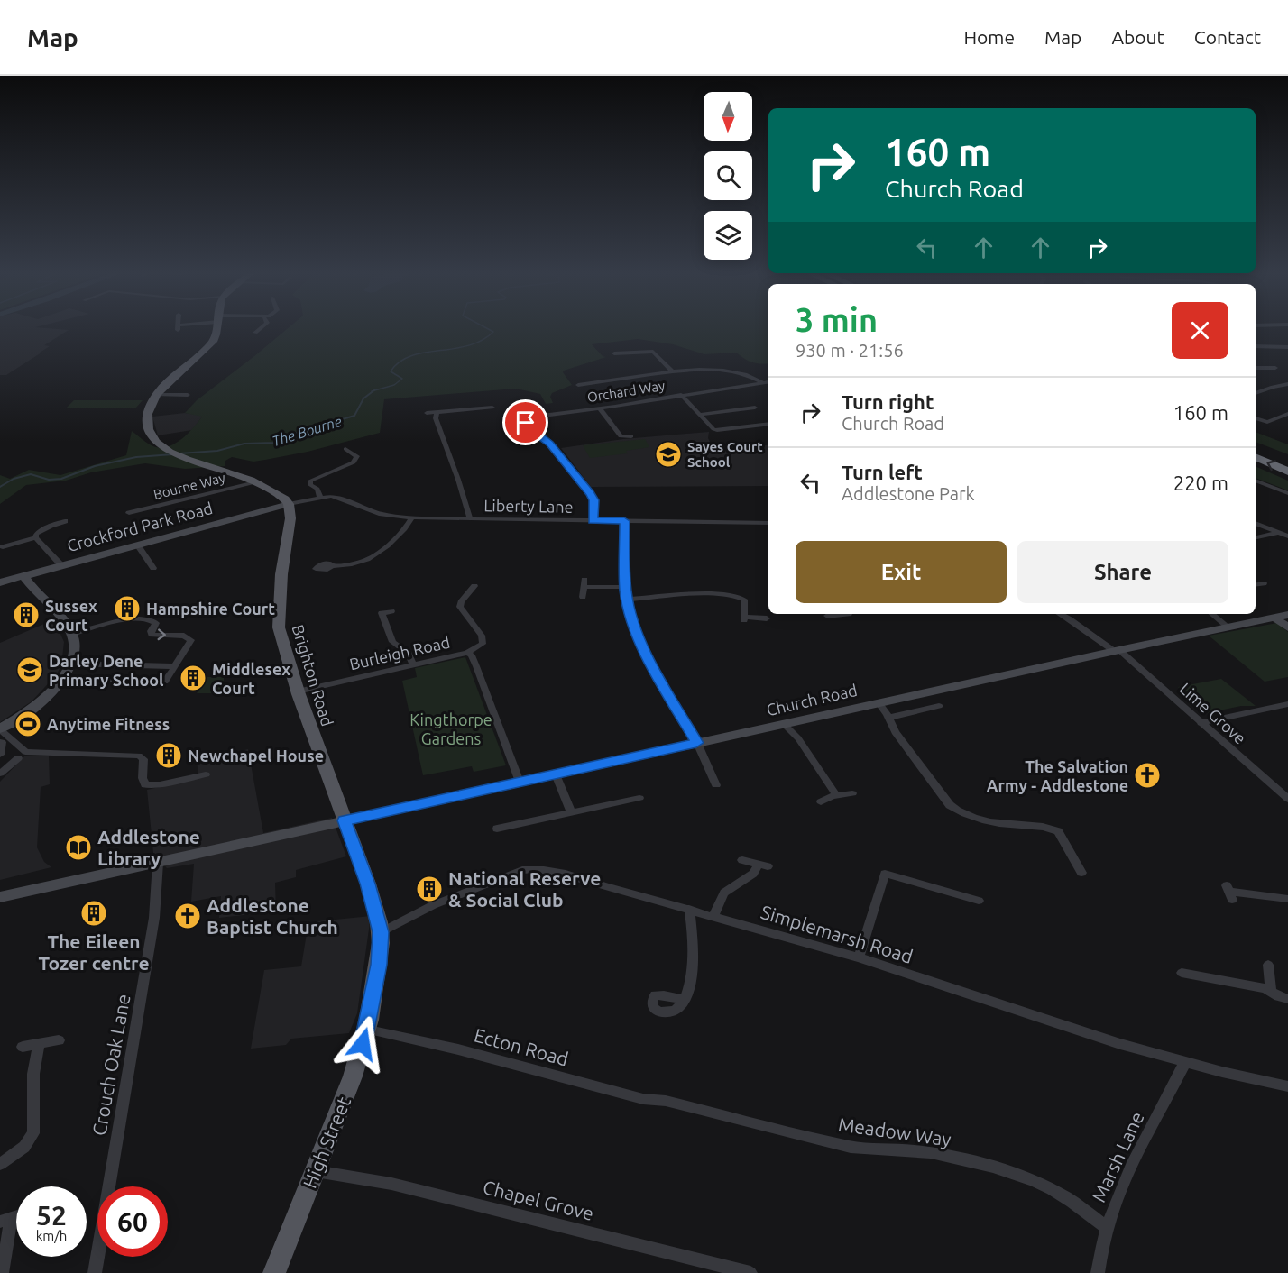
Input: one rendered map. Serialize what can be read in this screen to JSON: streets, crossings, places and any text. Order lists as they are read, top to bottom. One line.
{"streets":{"main road":["Crockford Park Road","Brighton Road","Church Road","High Street"],"street":["Orchard Way","Bourne Way","Liberty Lane","Burleigh Road","Lime Grove","Simplemarsh Road","Ecton Road","Crouch Oak Lane","Meadow Way","Marsh Lane","Chapel Grove"]},"crossings":[["Orchard Way","Liberty Lane"],["Liberty Lane","Crockford Park Road"],["Liberty Lane","Brighton Road"],["Crockford Park Road","Brighton Road"],["Burleigh Road","Brighton Road"],["Burleigh Road","Church Road"],["Brighton Road","Church Road"],["Brighton Road","High Street"],["Church Road","Lime Grove"],["Church Road","Crouch Oak Lane"],["Church Road","High Street"],["Simplemarsh Road","High Street"],["Simplemarsh Road","Marsh Lane"],["Ecton Road","Meadow Way"],["Ecton Road","High Street"],["Meadow Way","Marsh Lane"],["High Street","Chapel Grove"]],"water":["The Bourne"],"parks":["Kingthorpe Gardens"],"places":{"school or university":["Sayes Court School","Darley Dene Primary School"],"building":["Hampshire Court","Sussex Court","Middlesex Court","Newchapel House","National Reserve & Social Club","The Eileen Tozer centre"],"sports":["Anytime Fitness"],"church":["The Salvation Army - Addlestone","Addlestone Baptist Church"],"library":["Addlestone Library"]},"north":"bottom","page":{"header":"Map","nav":["Home","Map","About","Contact"],"turn":["160 m","Church Road"],"heading":["3 min","930 m · 21:56"],"list":[{"name":"Turn right","note":"Church Road","value":"160 m"},{"name":"Turn left","note":"Addlestone Park","value":"220 m"}],"buttons":["Exit","Share"],"speed":"52 km/h","limit":"60"}}
